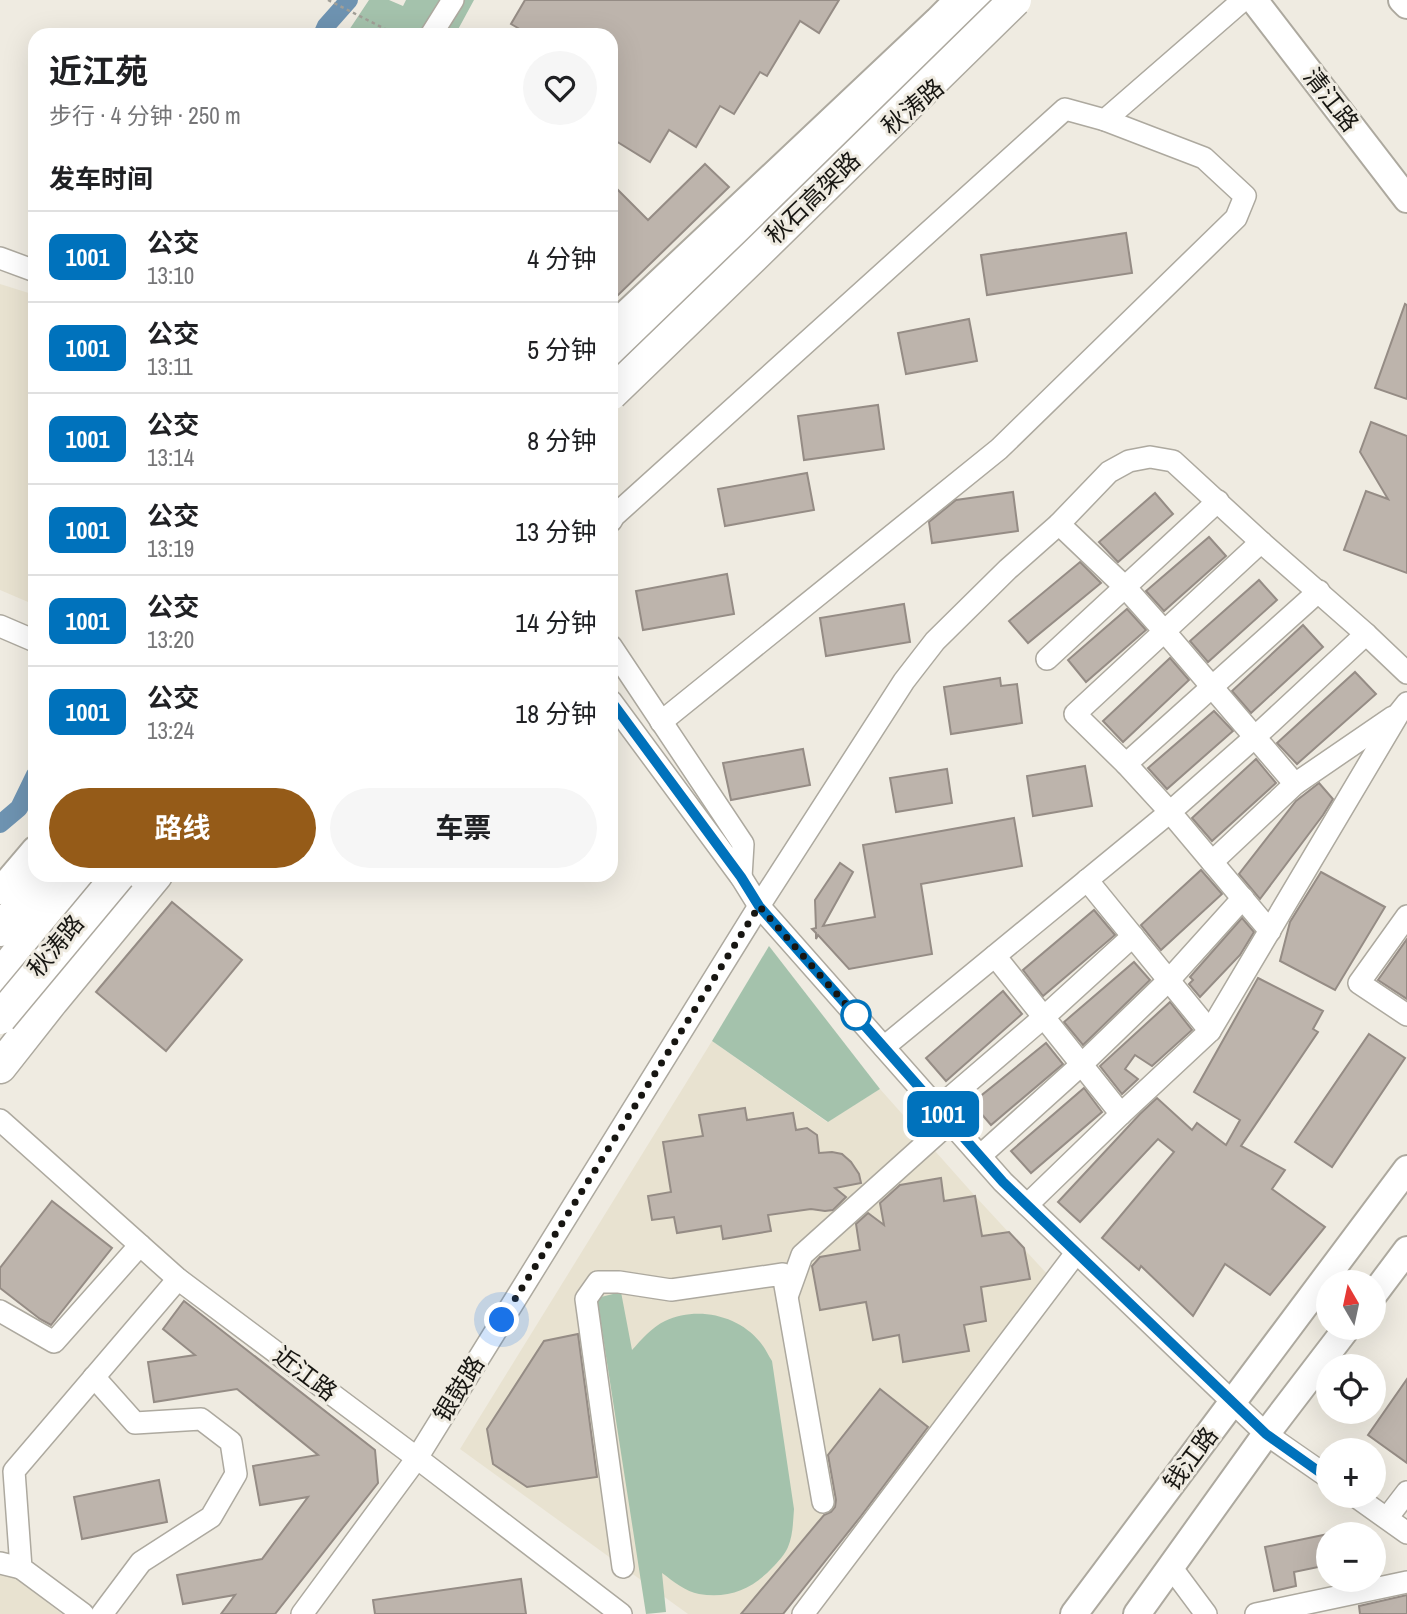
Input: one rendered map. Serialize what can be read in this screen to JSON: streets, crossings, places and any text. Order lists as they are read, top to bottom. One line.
{"streets":{"highway":["秋石高架路"],"main road":["清江路","秋涛路","钱江路"],"street":["近江路","银鼓路"]},"crossings":[["近江路","银鼓路"]],"lines":["bus line 1001"],"north":"top","page":{"on_map":"1001","heading":[["近江苑","步行 · 4 分钟 · 250 m"],"发车时间"],"list":[{"mark":"1001","name":"公交","note":"13:10","value":"4 分钟"},{"mark":"1001","name":"公交","note":"13:11","value":"5 分钟"},{"mark":"1001","name":"公交","note":"13:14","value":"8 分钟"},{"mark":"1001","name":"公交","note":"13:19","value":"13 分钟"},{"mark":"1001","name":"公交","note":"13:20","value":"14 分钟"},{"mark":"1001","name":"公交","note":"13:24","value":"18 分钟"}],"buttons":["路线","车票"],"map_buttons":["+","−"]}}
